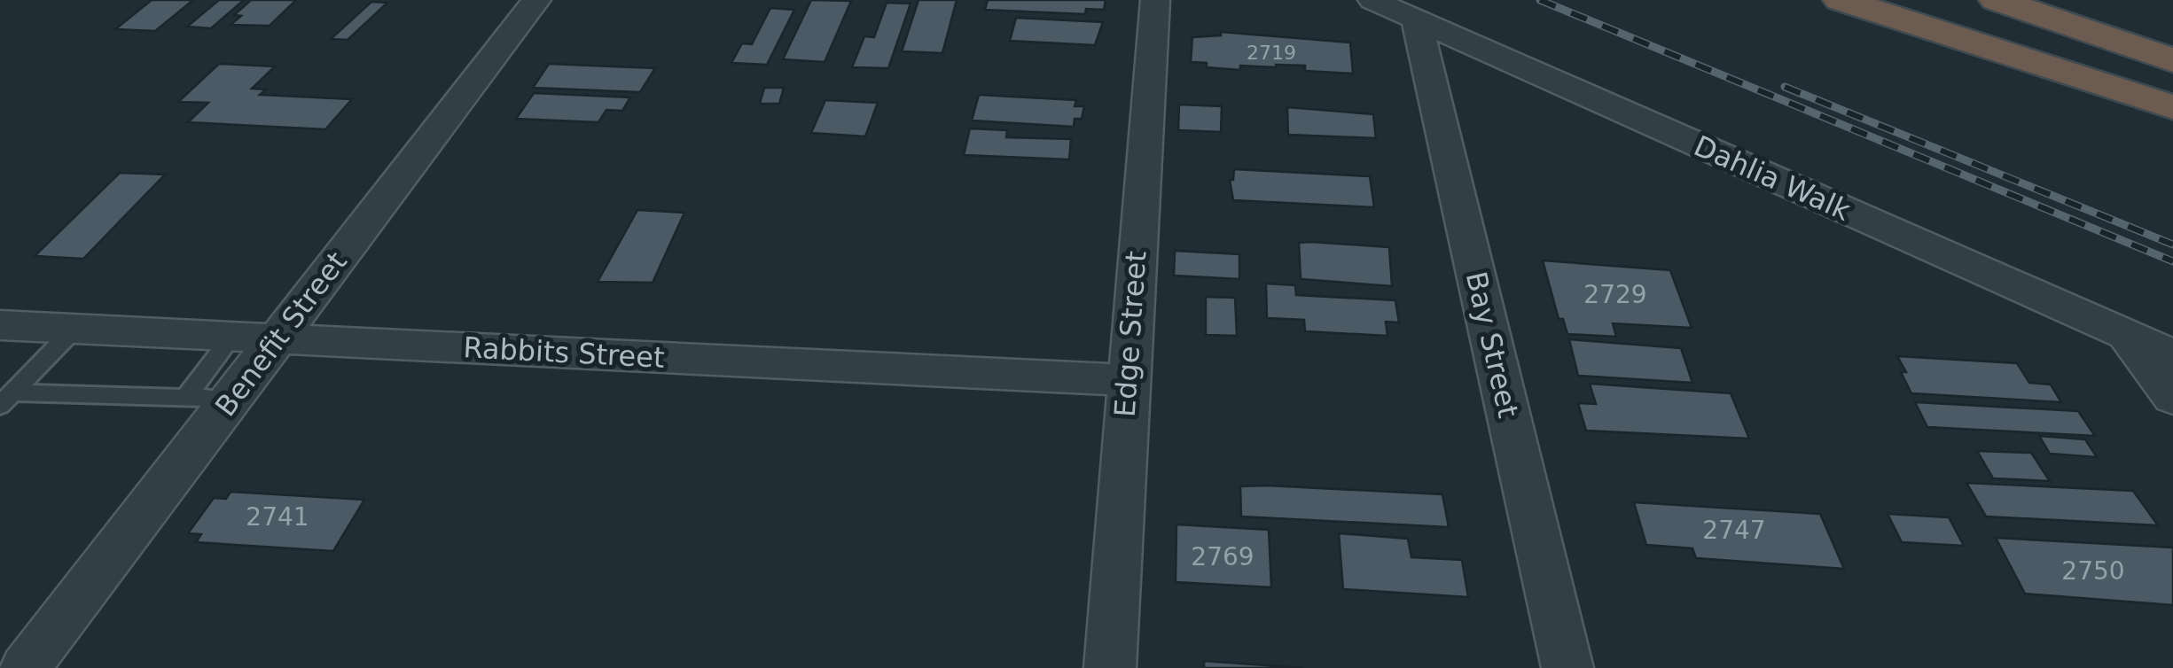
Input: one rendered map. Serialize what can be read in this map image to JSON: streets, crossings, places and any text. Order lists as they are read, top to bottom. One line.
{"streets":{"street":["Dahlia Walk","Benefit Street","Edge Street","Bay Street","Rabbits Street"]},"crossings":[["Dahlia Walk","Bay Street"],["Benefit Street","Rabbits Street"],["Edge Street","Rabbits Street"]],"house_numbers":["2719","2729","2741","2747","2769","2750"]}
